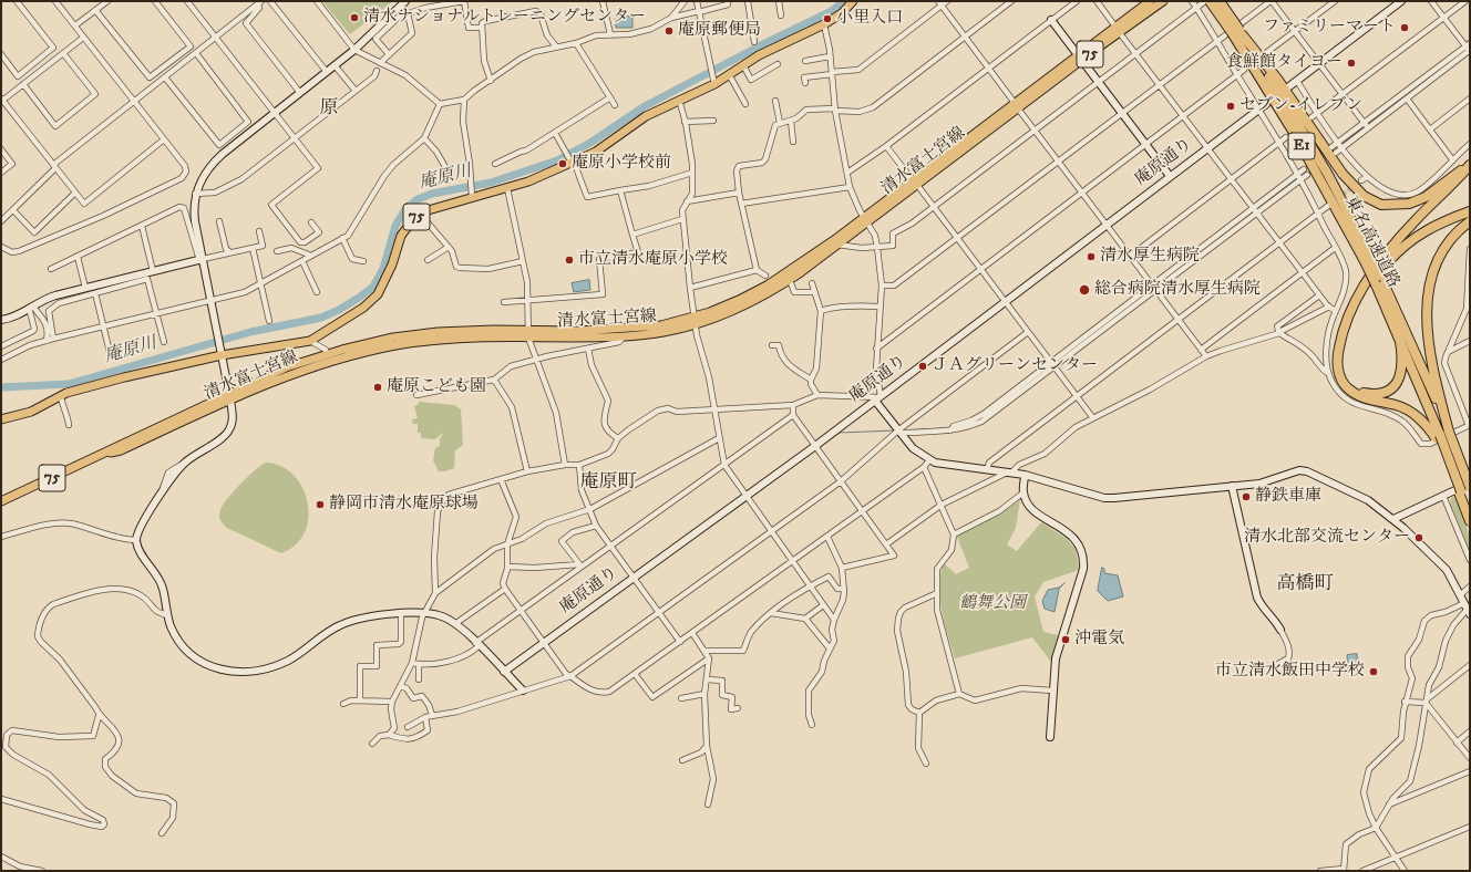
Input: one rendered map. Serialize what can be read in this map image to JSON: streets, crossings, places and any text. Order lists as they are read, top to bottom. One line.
{"streets":{"highway":["E1","東名高速道路"],"main road":["75","清水富士宮線"],"street":["庵原通り"]},"districts":["原","庵原町","高橋町"],"water":["庵原川"],"parks":["鶴舞公園"],"places":["清水ナショナルトレーニングセンター","小里入口","ファミリーマート","庵原郵便局","食鮮館タイヨー","セブン-イレブン","庵原小学校前","清水厚生病院","市立清水庵原小学校","総合病院清水厚生病院","ＪＡグリーンセンター","庵原こども園","静鉄車庫","静岡市清水庵原球場","清水北部交流センター","沖電気","市立清水飯田中学校"]}
